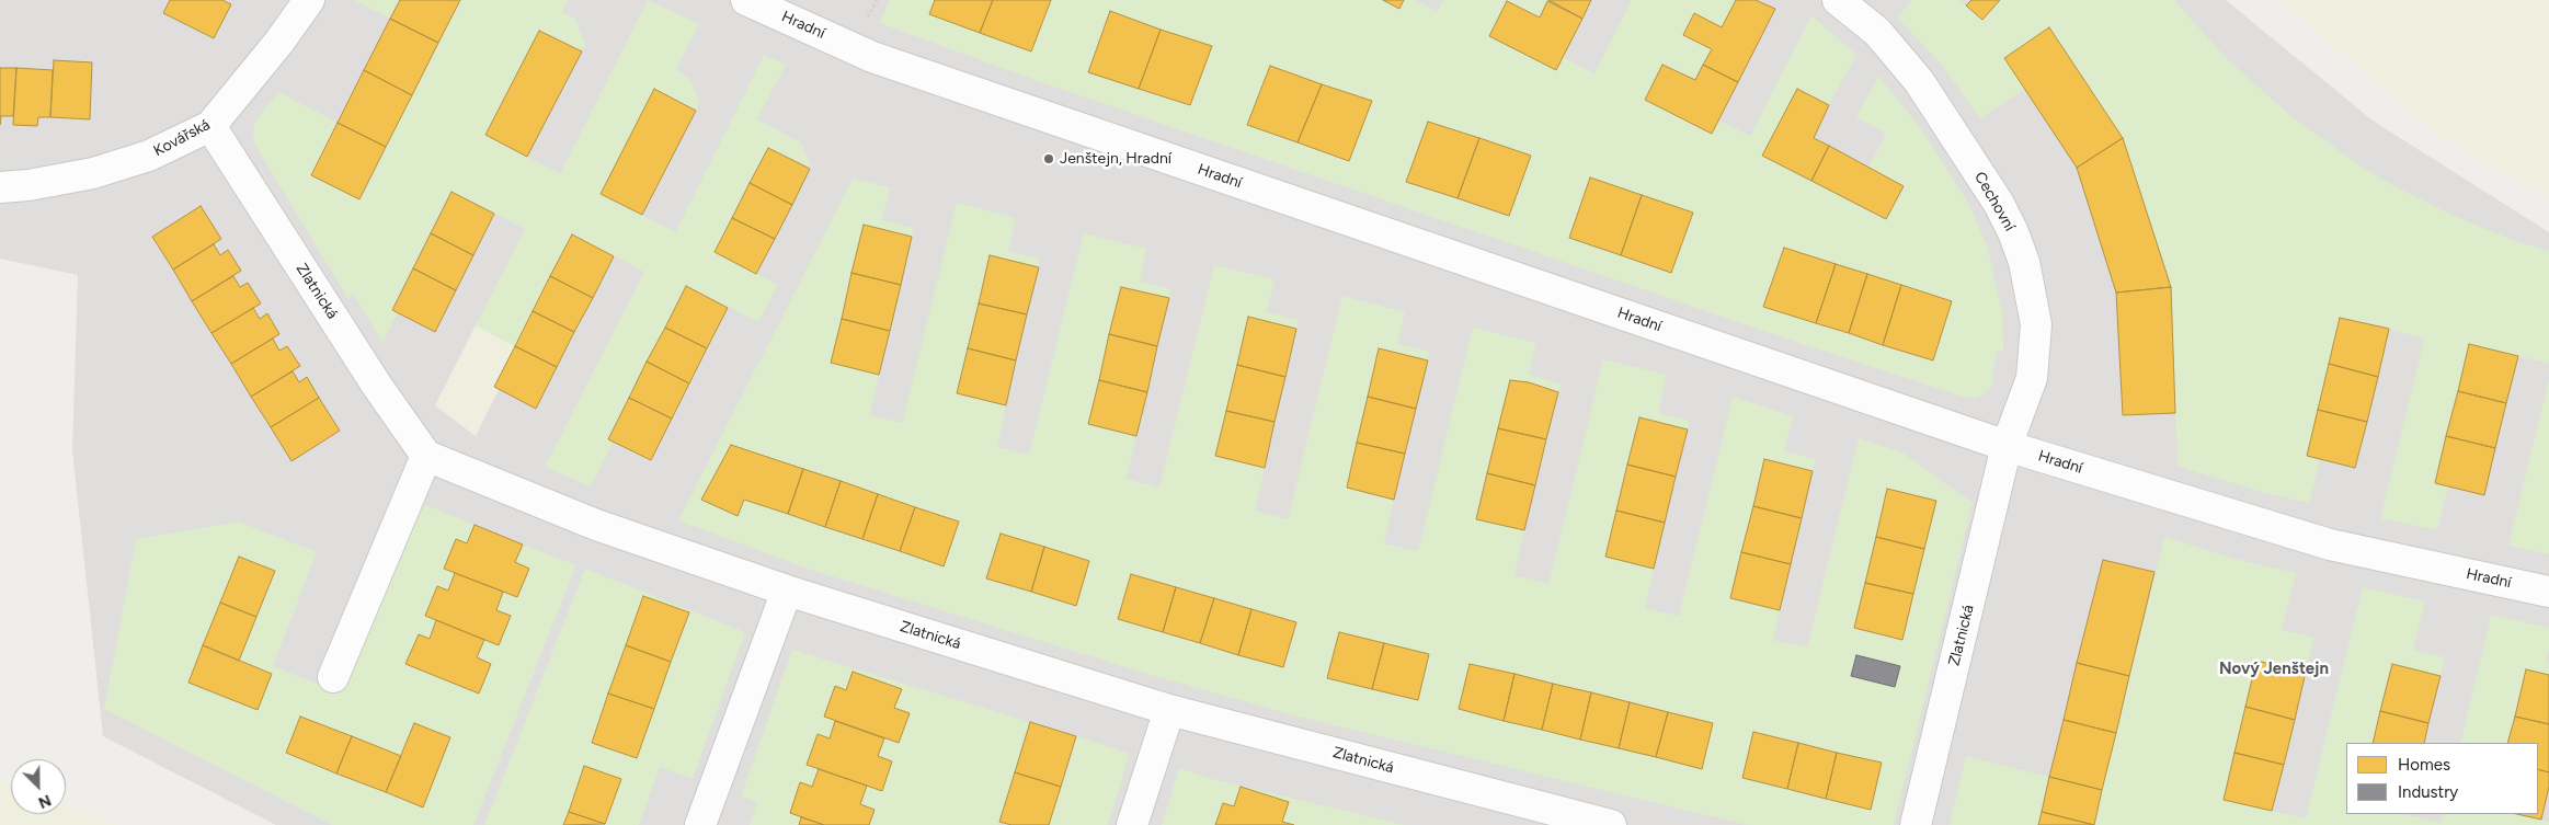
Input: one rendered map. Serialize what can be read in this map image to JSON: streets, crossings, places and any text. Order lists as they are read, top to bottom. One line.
{"streets":{"street":["Hradní","Kovářská","Cechovní","Zlatnická"]},"crossings":[["Hradní","Cechovní"],["Hradní","Zlatnická"],["Kovářská","Zlatnická"],["Cechovní","Zlatnická"]],"districts":["Nový Jenštejn"],"places":["Jenštejn, Hradní"],"legend":["Homes","Industry"],"north":"bottom right"}
